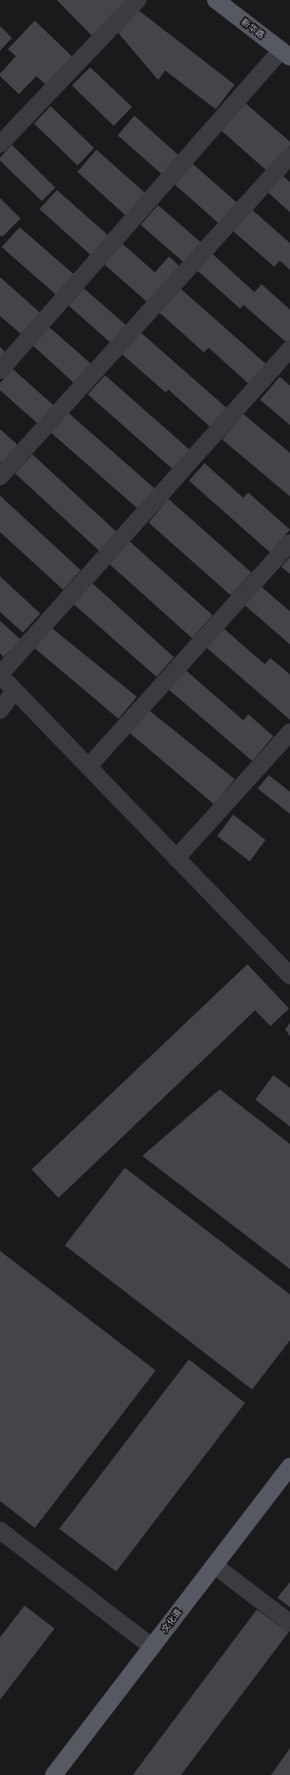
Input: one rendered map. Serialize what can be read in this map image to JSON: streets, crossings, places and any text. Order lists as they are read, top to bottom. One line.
{"streets":{"main road":["新华路","文化道"]}}
